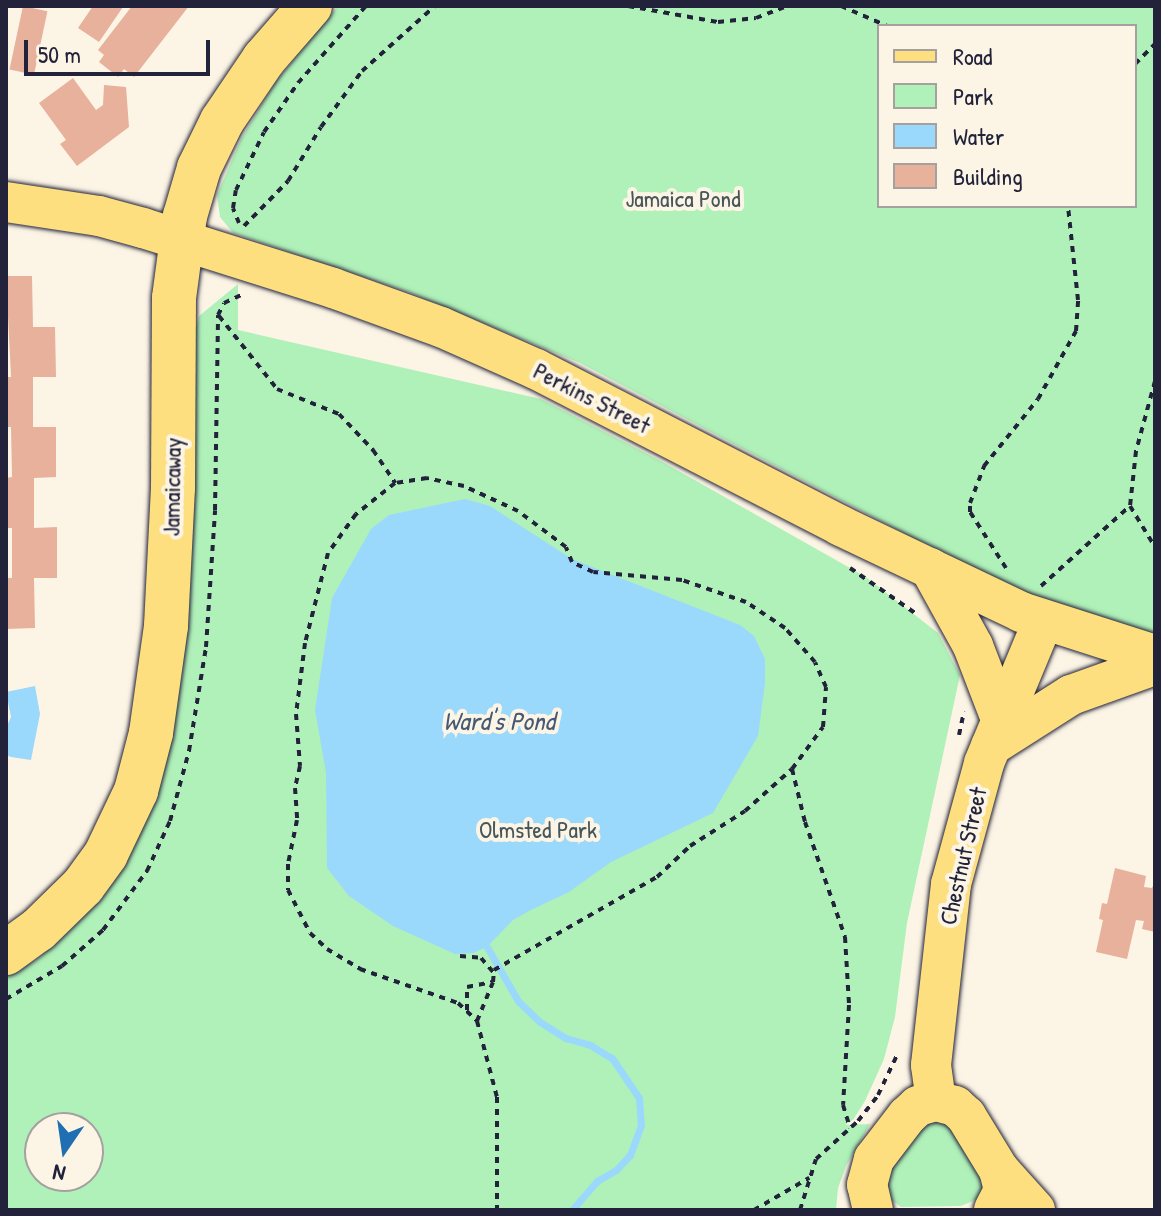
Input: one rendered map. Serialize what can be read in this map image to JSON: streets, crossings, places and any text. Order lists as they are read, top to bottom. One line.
{"streets":{"highway":["Jamaicaway"],"main road":["Perkins Street","Chestnut Street"]},"crossings":[["Perkins Street","Jamaicaway"],["Perkins Street","Chestnut Street"]],"water":["Ward's Pond"],"parks":["Jamaica Pond","Olmsted Park"],"legend":["Road","Park","Water","Building"],"scale_bar":"50 m","north":"bottom"}
